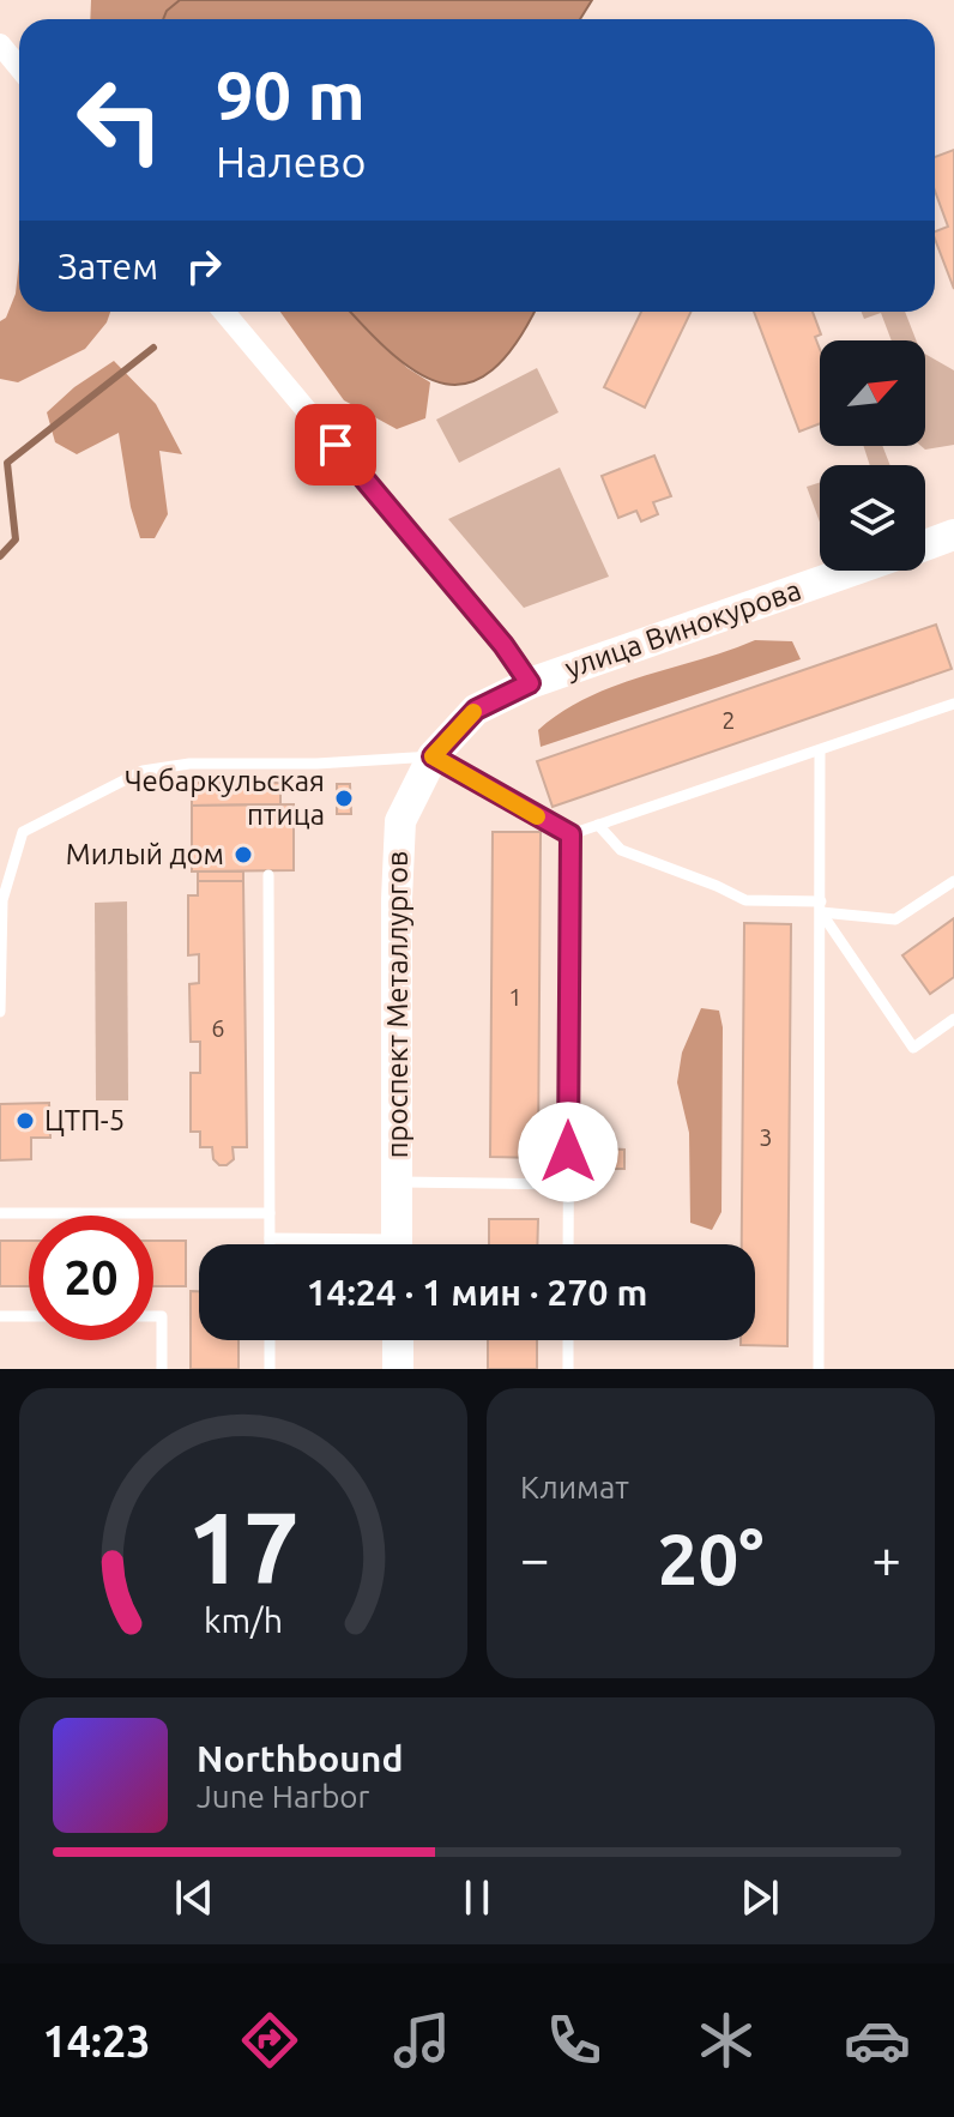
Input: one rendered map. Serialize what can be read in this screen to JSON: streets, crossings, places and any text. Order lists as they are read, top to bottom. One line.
{"streets":{"street":["улица Винокурова","проспект Металлургов"]},"crossings":[["улица Винокурова","проспект Металлургов"]],"places":["Чебаркульская птица","Милый дом","ЦТП-5"],"house_numbers":["2","1","6","3"],"north":"top right","page":{"turn":["90 m","Налево"],"then":"Затем","limit":"20","trip":"14:24 · 1 мин · 270 m","tile":"Климат","heat":["−","20°","+"],"song":["Northbound","June Harbor"],"tabs":"14:23","gauge":["17","km/h"]}}
